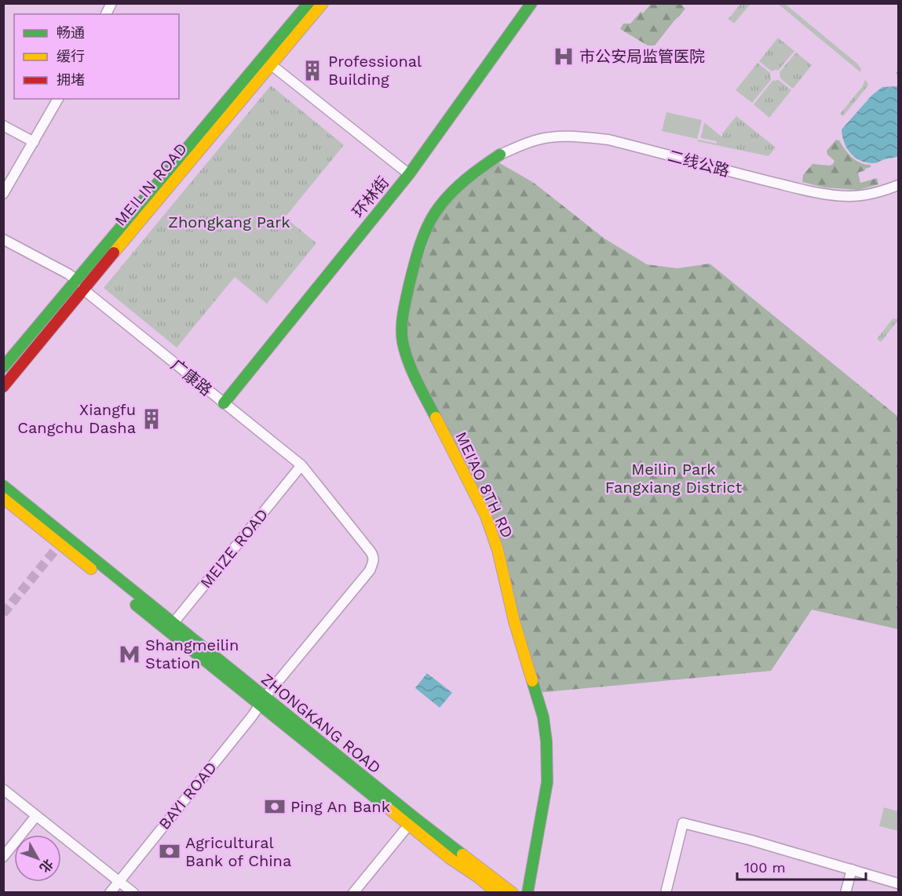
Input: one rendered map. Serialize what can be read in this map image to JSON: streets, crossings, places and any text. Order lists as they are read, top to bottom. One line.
{"streets":{"main road":["MEILIN ROAD","环林街","MEI'AO 8TH RD","ZHONGKANG ROAD"],"street":["二线公路","广康路","MEIZE ROAD","BAYI ROAD"]},"crossings":[["二线公路","MEI'AO 8TH RD"],["MEILIN ROAD","广康路"],["环林街","广康路"],["广康路","MEIZE ROAD"],["广康路","ZHONGKANG ROAD"],["广康路","BAYI ROAD"],["MEIZE ROAD","ZHONGKANG ROAD"],["ZHONGKANG ROAD","BAYI ROAD"]],"parks":["Zhongkang Park","Meilin Park Fangxiang District"],"places":{"hospital":["市公安局监管医院"],"building":["Professional Building","Xiangfu Cangchu Dasha"],"metro station":["Shangmeilin Station"],"bank":["Ping An Bank","Agricultural Bank of China"]},"legend":["畅通","缓行","拥堵"],"scale_bar":"100 m","north":"bottom right"}
